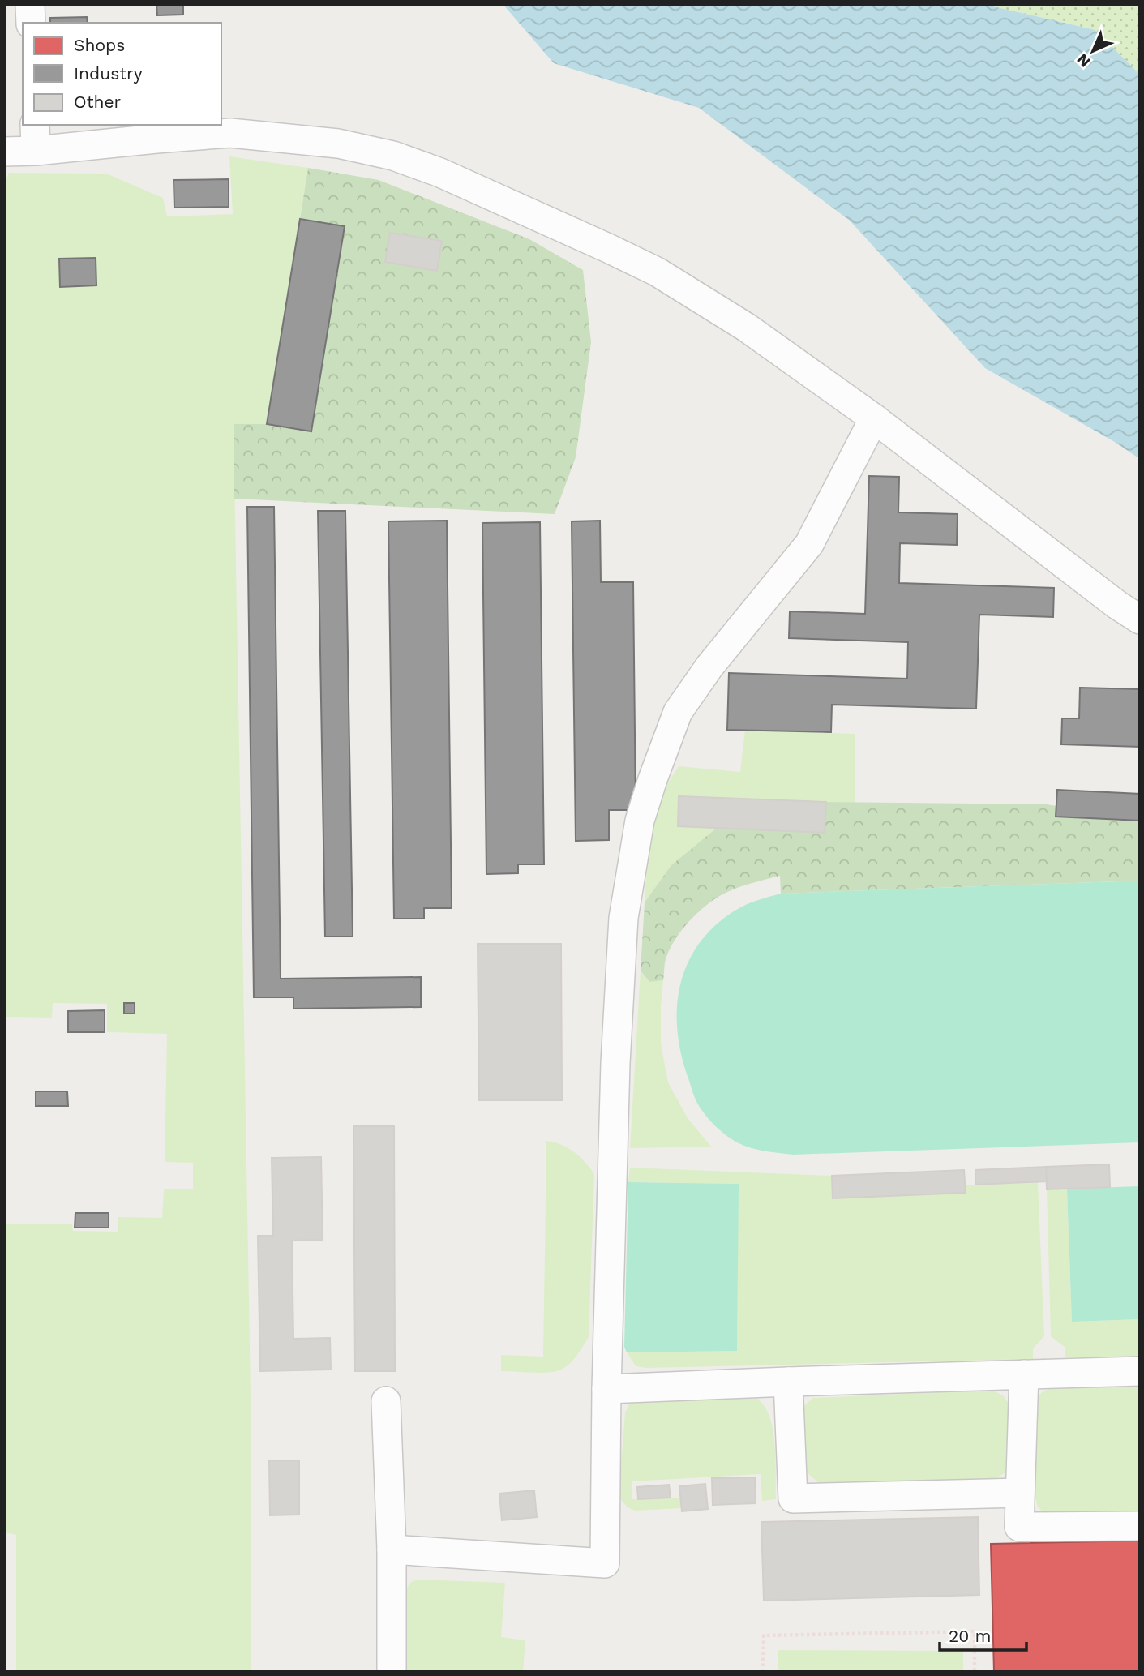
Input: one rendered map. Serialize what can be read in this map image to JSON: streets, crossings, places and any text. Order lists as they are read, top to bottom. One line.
{"legend":["Shops","Industry","Other"],"scale_bar":"20 m","north":"bottom left"}
